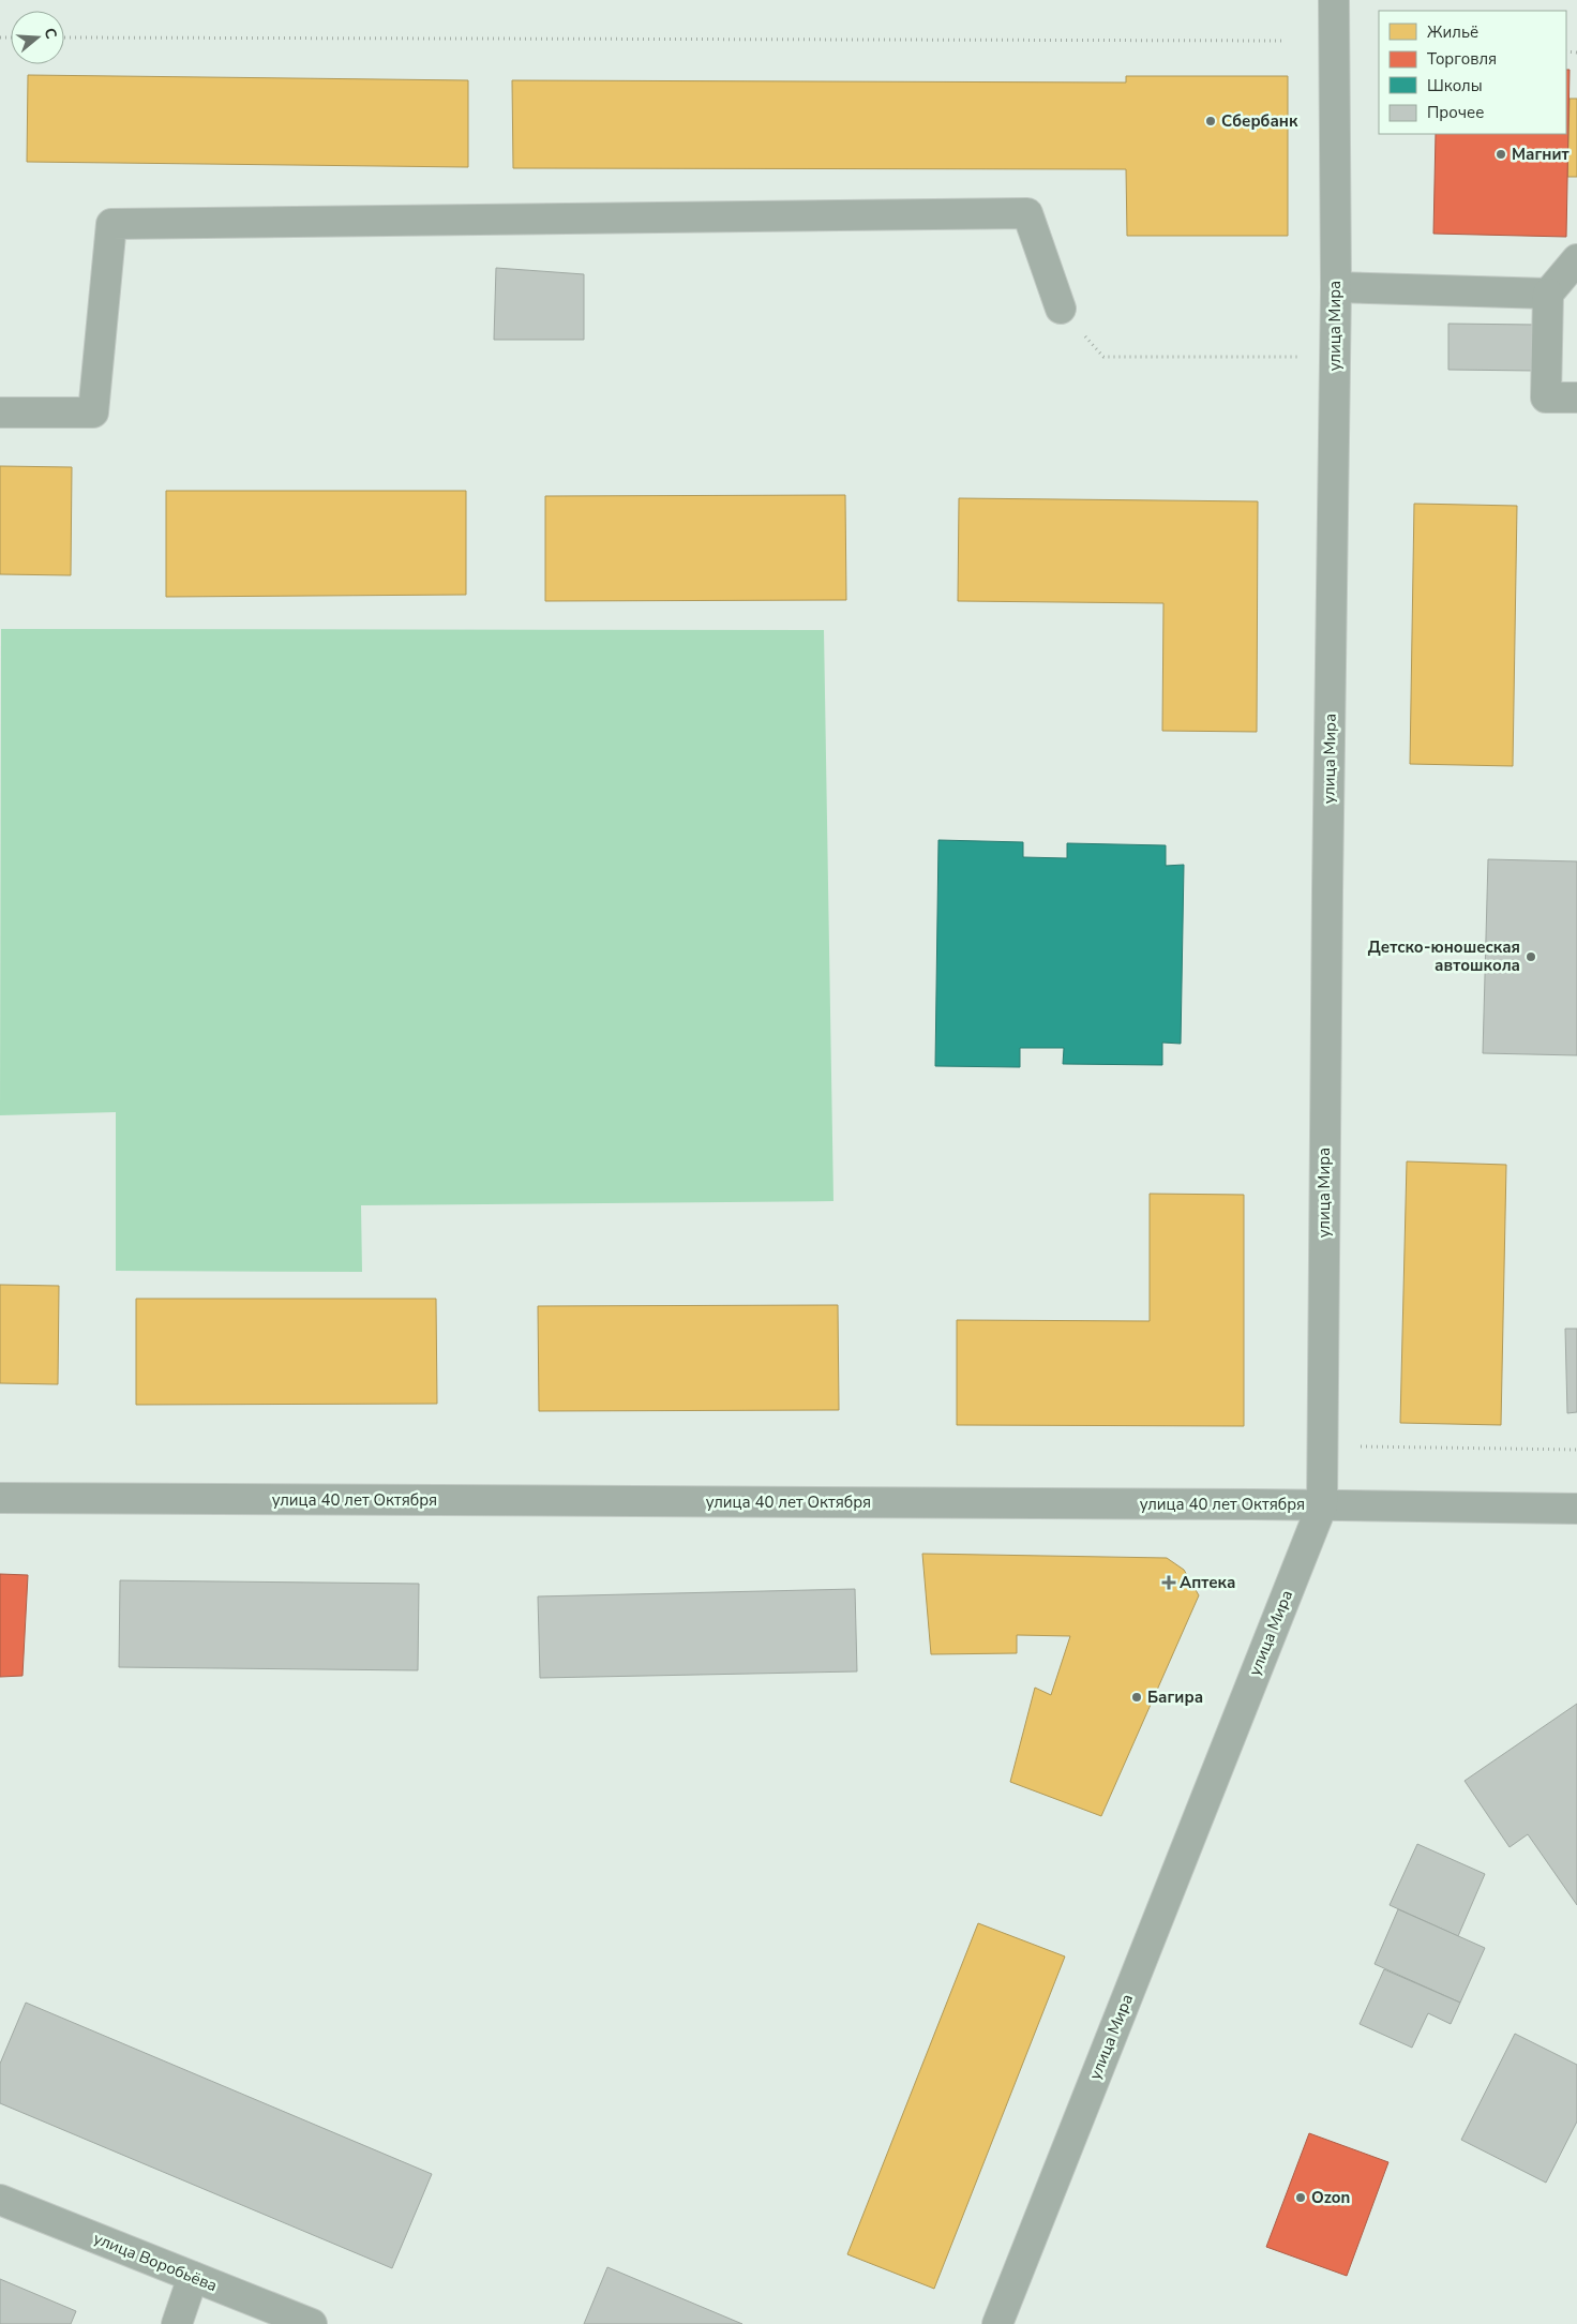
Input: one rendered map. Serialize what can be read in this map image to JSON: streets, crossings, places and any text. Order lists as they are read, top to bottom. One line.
{"streets":{"street":["улица Мира","улица 40 лет Октября","улица Воробьёва"]},"crossings":[["улица Мира","улица 40 лет Октября"]],"places":{"other":["Сбербанк","Магнит","Детско-юношеская автошкола","Багира","Ozon"],"health":["Аптека"]},"legend":["Жильё","Торговля","Школы","Прочее"],"north":"right"}
